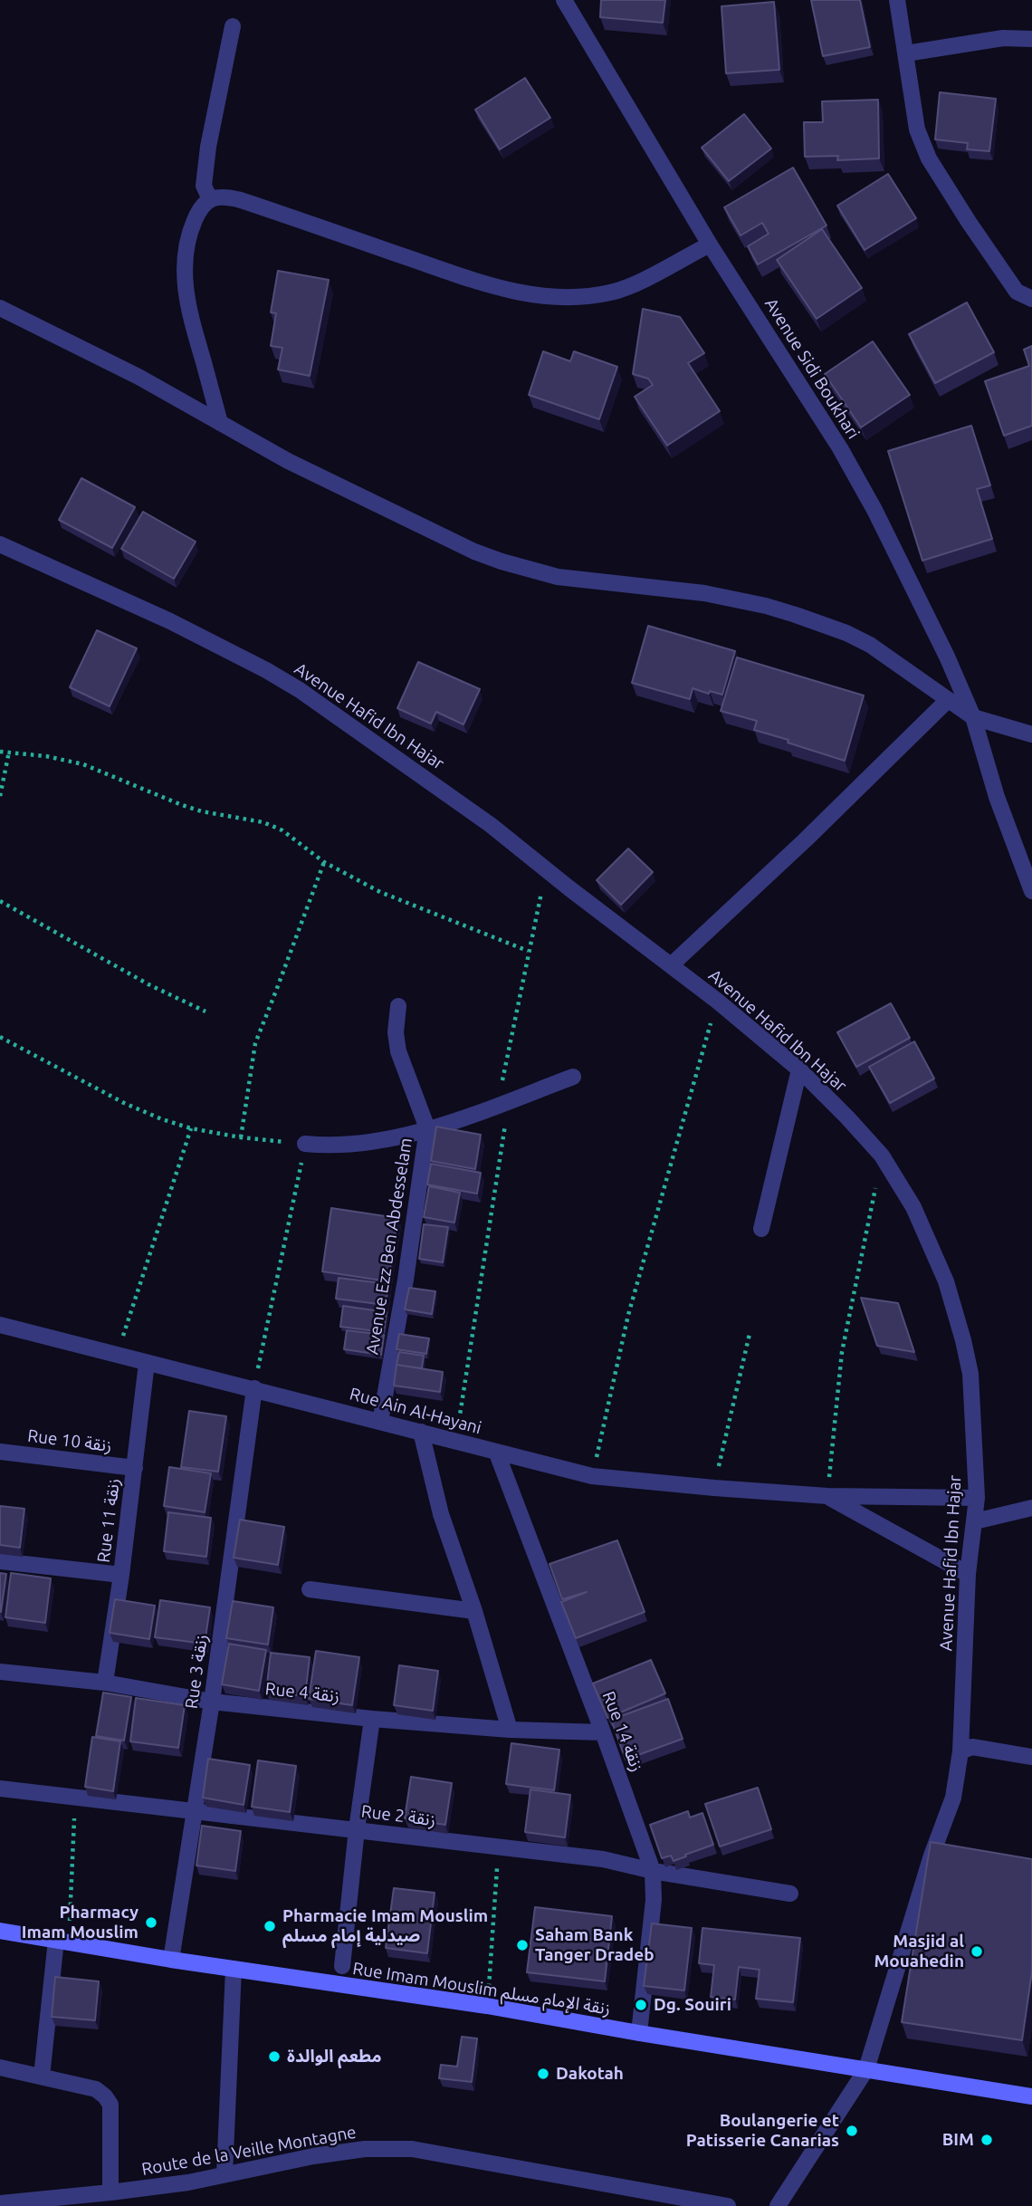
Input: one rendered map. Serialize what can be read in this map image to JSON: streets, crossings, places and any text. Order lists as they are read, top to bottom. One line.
{"streets":{"main road":["Rue Imam Mouslim زنقة الإمام مسلم"],"street":["Avenue Sidi Boukhari","Avenue Hafid Ibn Hajar","Avenue Ezz Ben Abdesselam","Rue Ain Al-Hayani","Rue 10 زنقة","Rue 11 زنقة","Rue 3 زنقة","Rue 4 زنقة","Rue 14 زنقة","Rue 2 زنقة","Route de la Veille Montagne"]},"crossings":[["Avenue Hafid Ibn Hajar","Rue Ain Al-Hayani"],["Avenue Hafid Ibn Hajar","Rue Imam Mouslim زنقة الإمام مسلم"],["Avenue Ezz Ben Abdesselam","Rue Ain Al-Hayani"],["Rue Ain Al-Hayani","Rue 11 زنقة"],["Rue Ain Al-Hayani","Rue 3 زنقة"],["Rue Ain Al-Hayani","Rue 14 زنقة"],["Rue 10 زنقة","Rue 11 زنقة"],["Rue 11 زنقة","Rue 4 زنقة"],["Rue 3 زنقة","Rue 4 زنقة"],["Rue 3 زنقة","Rue 2 زنقة"],["Rue 3 زنقة","Rue Imam Mouslim زنقة الإمام مسلم"],["Rue 4 زنقة","Rue 14 زنقة"],["Rue 14 زنقة","Rue 2 زنقة"],["Rue 14 زنقة","Rue Imam Mouslim زنقة الإمام مسلم"]],"places":["Pharmacy Imam Mouslim","Pharmacie Imam Mouslim صيدلية إمام مسلم","Saham Bank Tanger Dradeb","Masjid al Mouahedin","Dg. Souiri","مطعم الوالدة","Dakotah","Boulangerie et Patisserie Canarias","BIM"]}
